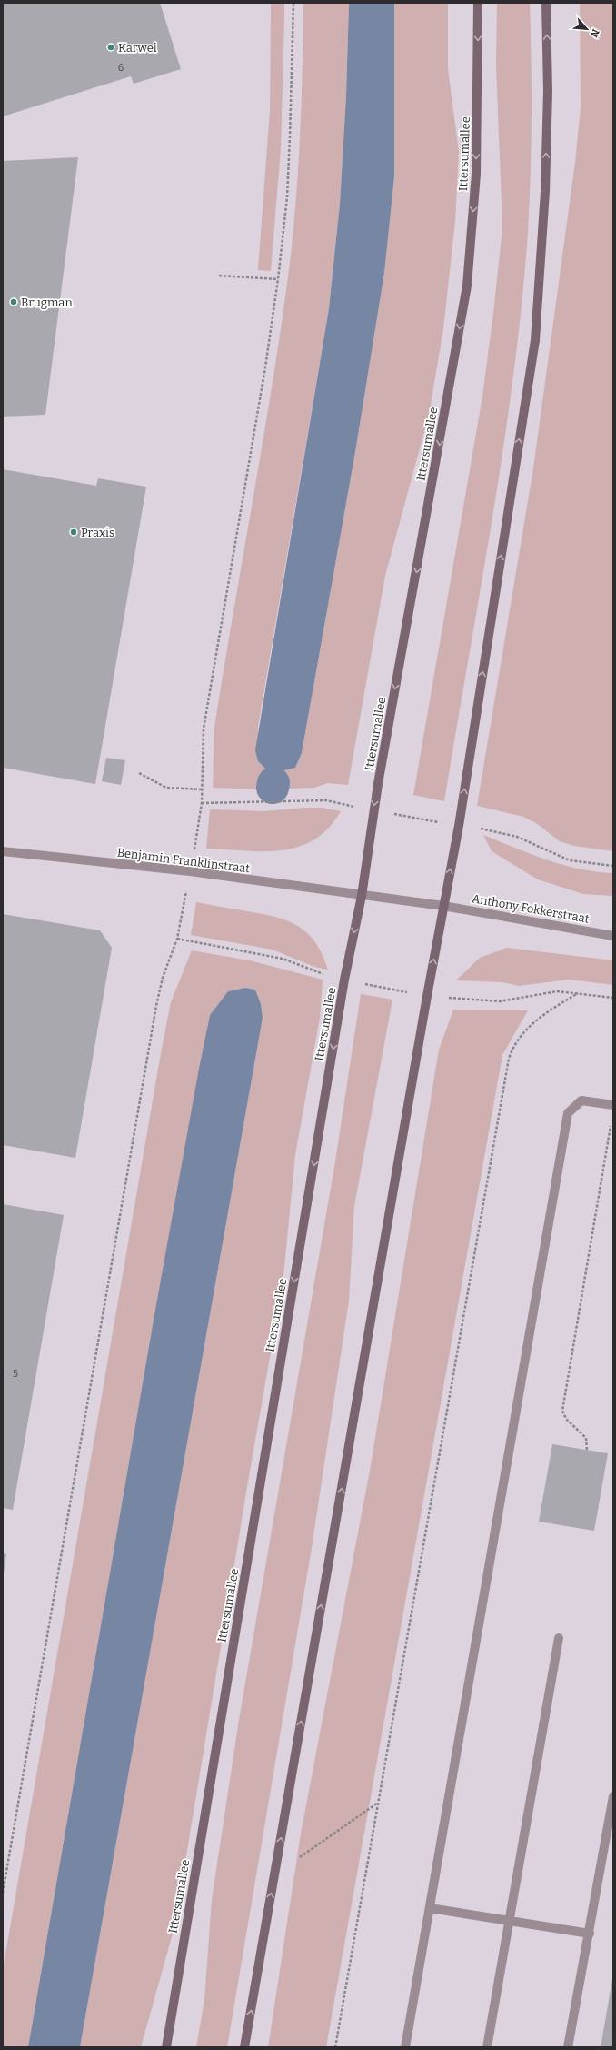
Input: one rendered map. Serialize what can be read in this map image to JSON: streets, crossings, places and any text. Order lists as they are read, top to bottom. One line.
{"streets":{"main road":["Ittersumallee"],"street":["Benjamin Franklinstraat","Anthony Fokkerstraat"]},"crossings":[["Ittersumallee","Benjamin Franklinstraat"],["Benjamin Franklinstraat","Anthony Fokkerstraat"]],"places":["Karwei","Brugman","Praxis"],"house_numbers":["6","5"],"north":"bottom right"}
